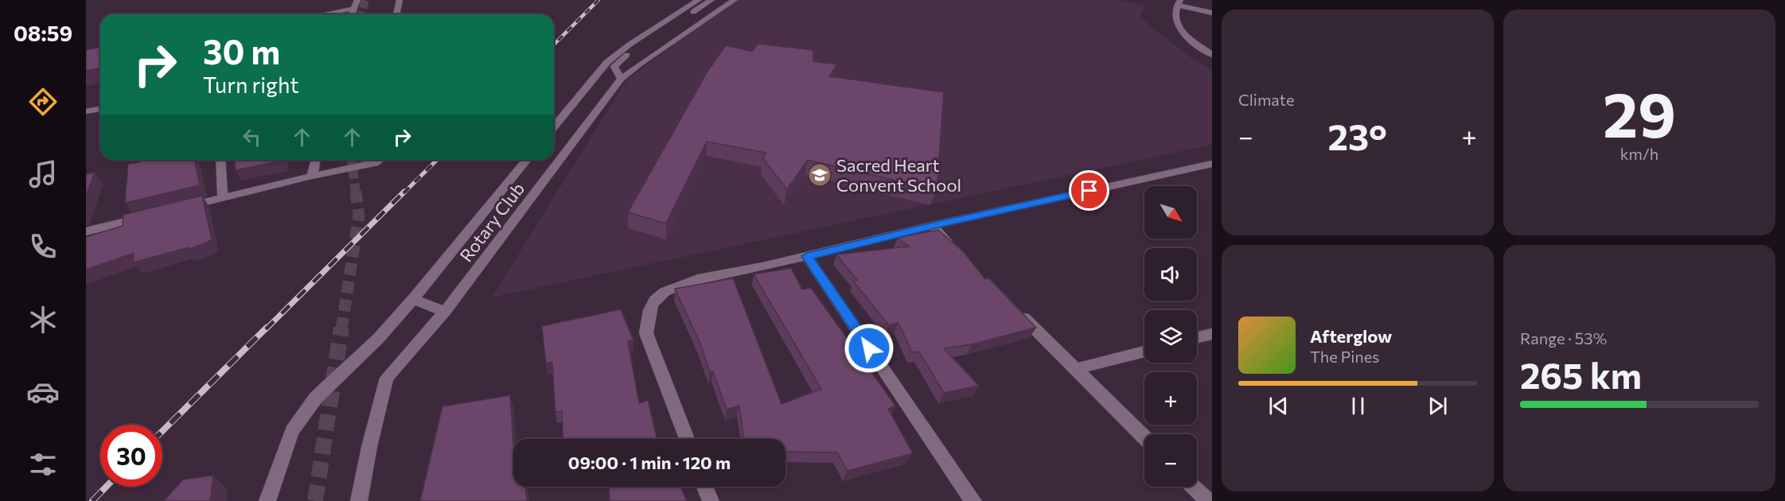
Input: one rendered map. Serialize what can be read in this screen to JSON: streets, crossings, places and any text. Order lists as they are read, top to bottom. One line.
{"streets":{"street":["Rotary Club"]},"places":{"school or university":["Sacred Heart Convent School"]},"north":"bottom right","page":{"tabs":"08:59","tile":["Climate",["29","km/h"],["Range · 53%","265 km"]],"turn":["30 m","Turn right"],"heat":["−","23°","+"],"map_buttons":["+","−"],"song":["Afterglow","The Pines"],"limit":"30","trip":"09:00 · 1 min · 120 m"}}
